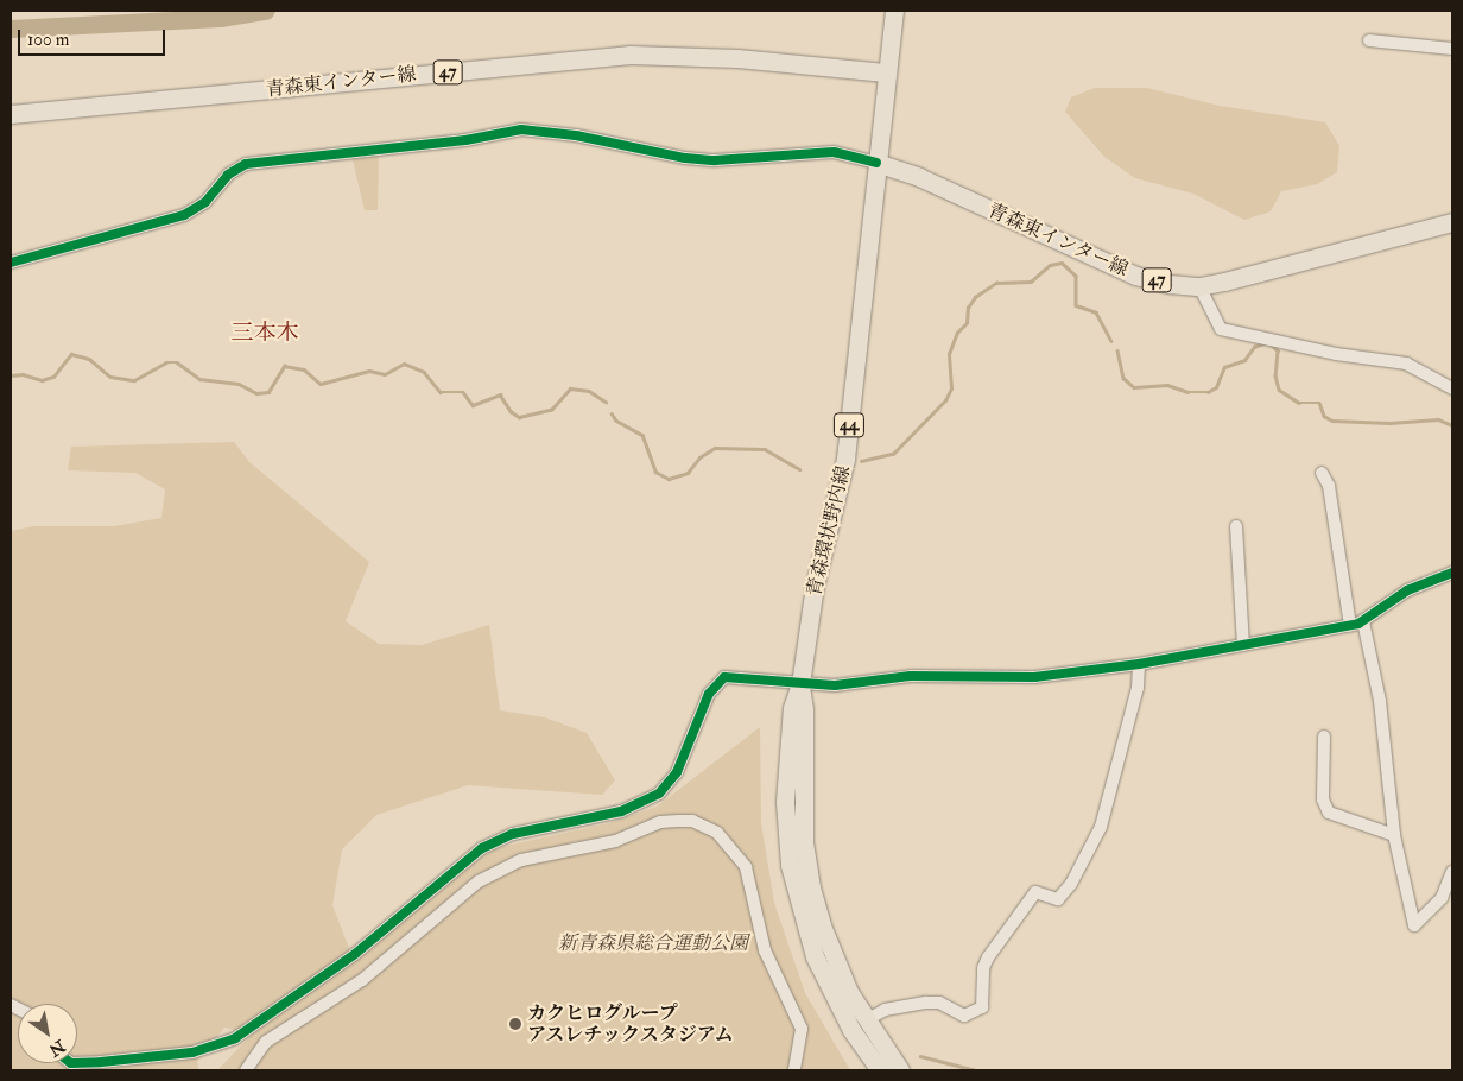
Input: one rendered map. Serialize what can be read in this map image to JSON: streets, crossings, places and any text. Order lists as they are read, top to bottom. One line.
{"streets":{"main road":["47","青森東インター線","44","青森環状野内線"]},"crossings":[["青森東インター線","44"],["青森東インター線","青森環状野内線"],["44","青森環状野内線"]],"districts":["三本木"],"parks":["新青森県総合運動公園"],"places":["カクヒログループ アスレチックスタジアム"],"scale_bar":"100 m","north":"bottom right"}
